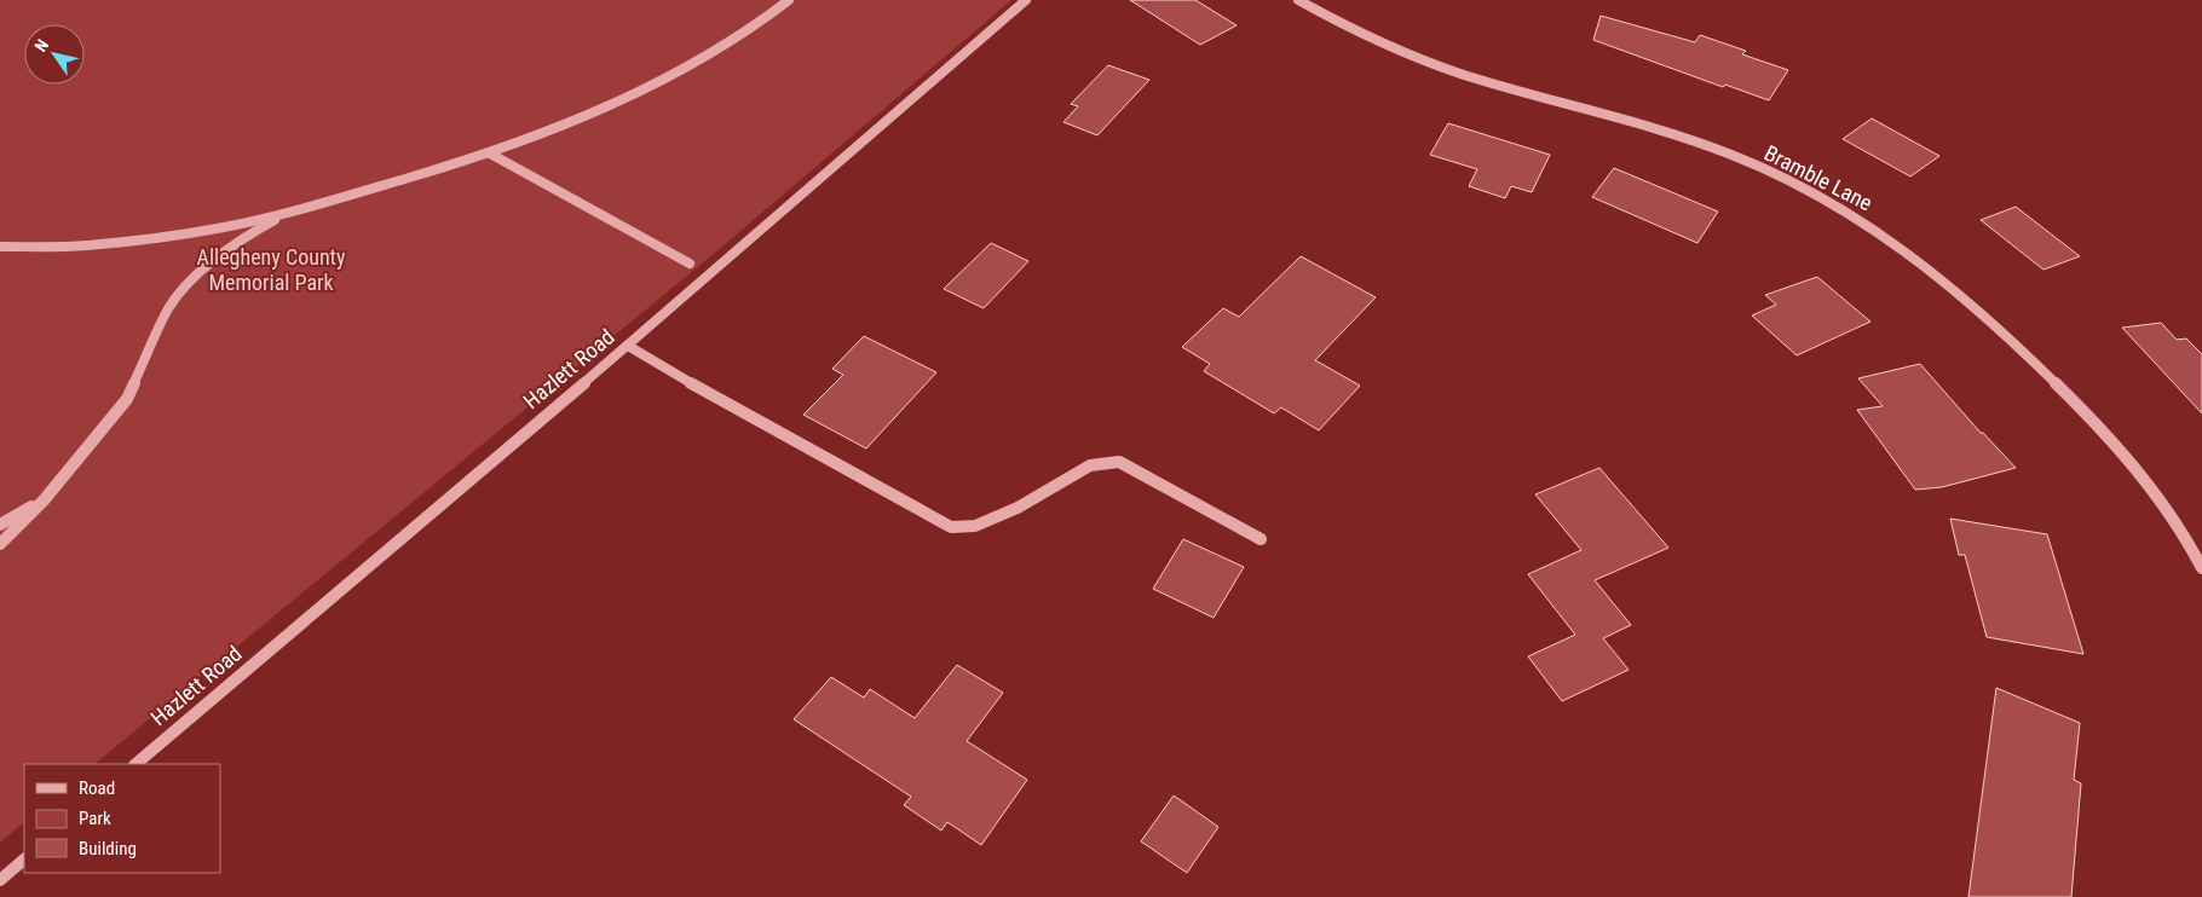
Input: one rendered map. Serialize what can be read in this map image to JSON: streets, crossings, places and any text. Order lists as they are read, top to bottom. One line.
{"streets":{"street":["Bramble Lane","Hazlett Road"]},"parks":["Allegheny County Memorial Park"],"legend":["Road","Park","Building"],"north":"top left"}
